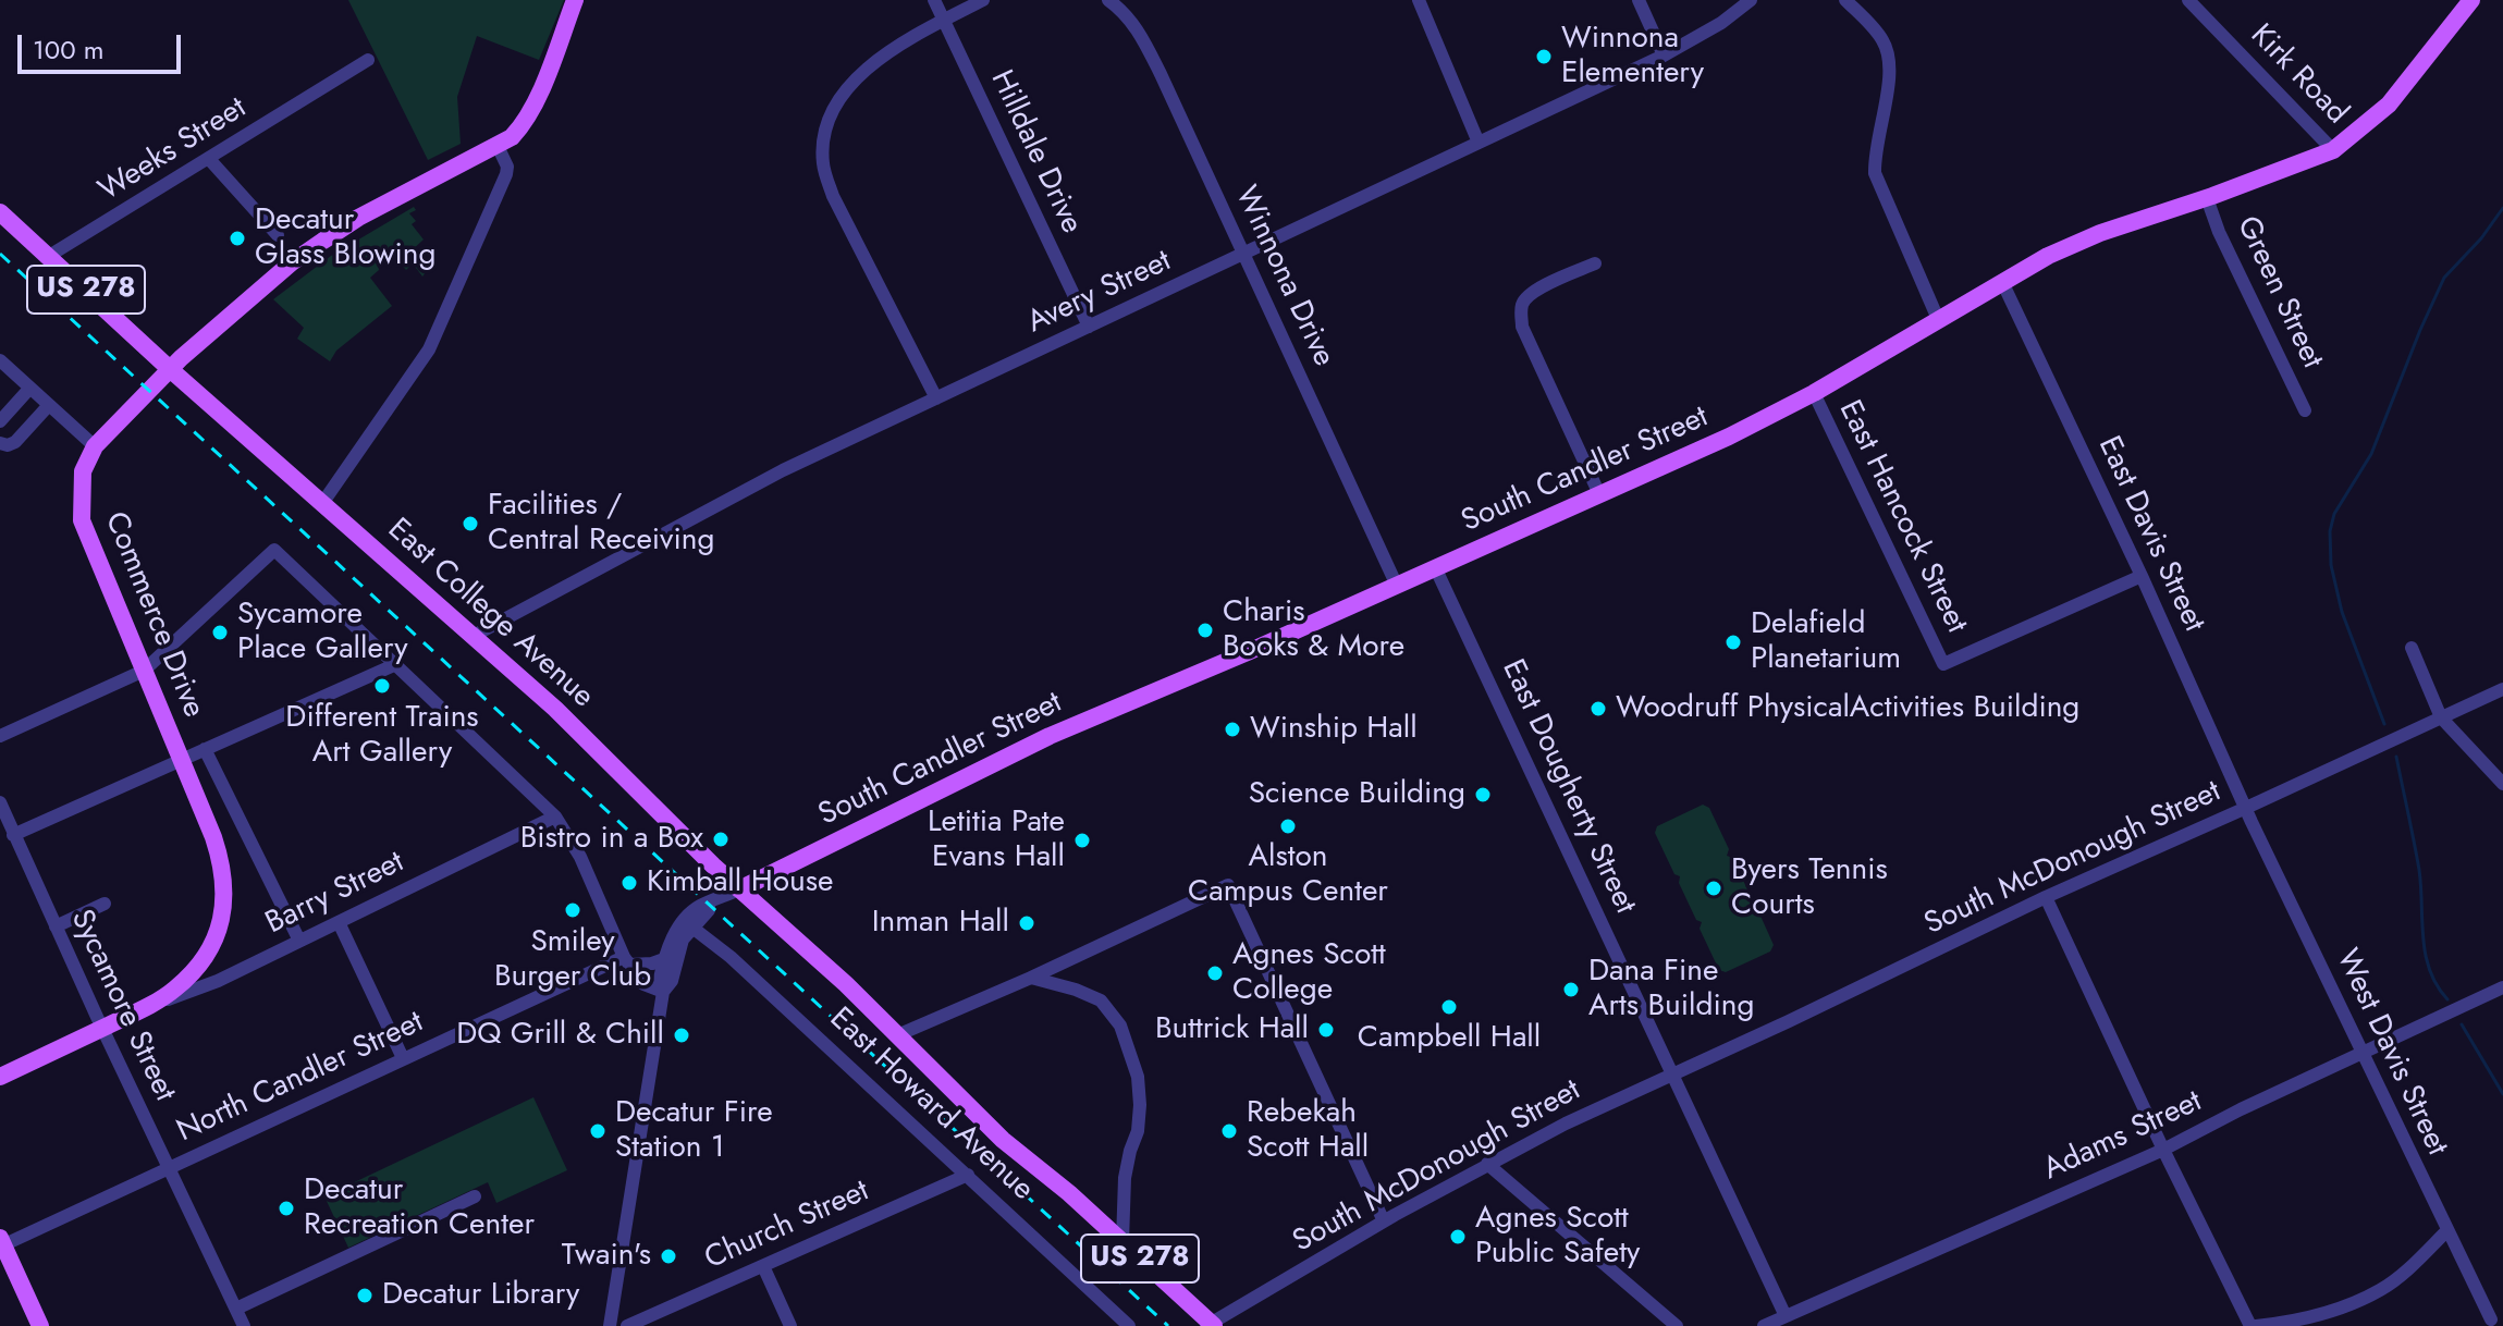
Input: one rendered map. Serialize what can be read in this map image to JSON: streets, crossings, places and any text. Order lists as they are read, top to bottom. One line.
{"streets":{"main road":["US 278","South Candler Street","East College Avenue","Commerce Drive"],"street":["Kirk Road","Weeks Street","Hilldale Drive","Winnona Drive","Avery Street","Green Street","East Hancock Street","East Davis Street","East Dougherty Street","South McDonough Street","Barry Street","Sycamore Street","West Davis Street","North Candler Street","East Howard Avenue","Adams Street","Church Street"]},"crossings":[["Kirk Road","South Candler Street"],["Weeks Street","East College Avenue"],["Hilldale Drive","Avery Street"],["Winnona Drive","Avery Street"],["Winnona Drive","South Candler Street"],["Avery Street","East College Avenue"],["Green Street","South Candler Street"],["South Candler Street","East Hancock Street"],["South Candler Street","East Davis Street"],["South Candler Street","East College Avenue"],["South Candler Street","East Dougherty Street"],["South Candler Street","North Candler Street"],["East Hancock Street","East Davis Street"],["East Davis Street","South McDonough Street"],["East Davis Street","West Davis Street"],["East College Avenue","Commerce Drive"],["East College Avenue","South McDonough Street"],["Commerce Drive","Barry Street"],["Commerce Drive","Sycamore Street"],["East Dougherty Street","South McDonough Street"],["East Dougherty Street","Adams Street"],["South McDonough Street","West Davis Street"],["Sycamore Street","North Candler Street"],["West Davis Street","Adams Street"],["East Howard Avenue","Church Street"]],"places":["Winnona Elementery","Decatur Glass Blowing","Facilities / Central Receiving","Charis Books & More","Sycamore Place Gallery","Delafield Planetarium","Different Trains Art Gallery","Woodruff PhysicalActivities Building","Winship Hall","Science Building","Alston Campus Center","Bistro in a Box","Letitia Pate Evans Hall","Kimball House","Byers Tennis Courts","Smiley Burger Club","Inman Hall","Agnes Scott College","Dana Fine Arts Building","Campbell Hall","Buttrick Hall","DQ Grill & Chill","Decatur Fire Station 1","Rebekah Scott Hall","Decatur Recreation Center","Agnes Scott Public Safety","Twain's","Decatur Library"],"scale_bar":"100 m"}
